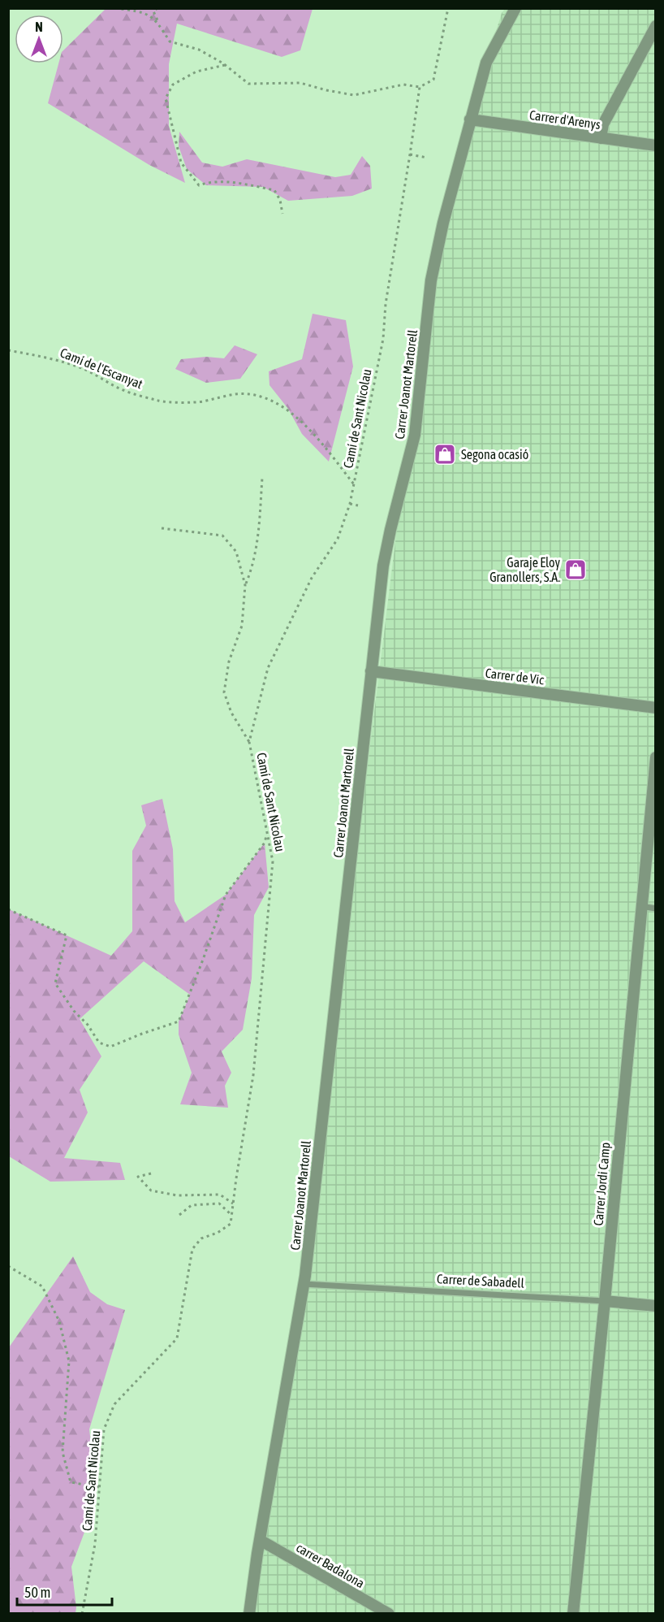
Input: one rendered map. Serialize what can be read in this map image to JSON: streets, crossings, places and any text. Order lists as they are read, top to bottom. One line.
{"streets":{"street":["Carrer d'Arenys","Carrer Joanot Martorell","Carrer de Vic","Carrer Jordi Camp","Carrer de Sabadell","carrer Badalona"],"path":["Camí de l'Escanyat","Camí de Sant Nicolau"]},"crossings":[["Carrer d'Arenys","Carrer Joanot Martorell"],["Camí de l'Escanyat","Camí de Sant Nicolau"],["Carrer Joanot Martorell","Carrer de Vic"],["Carrer Joanot Martorell","Carrer de Sabadell"],["Carrer Joanot Martorell","carrer Badalona"],["Carrer Jordi Camp","Carrer de Sabadell"]],"places":{"shop":["Segona ocasió","Garaje Eloy Granollers, S.A."]},"scale_bar":"50 m","north":"top"}
